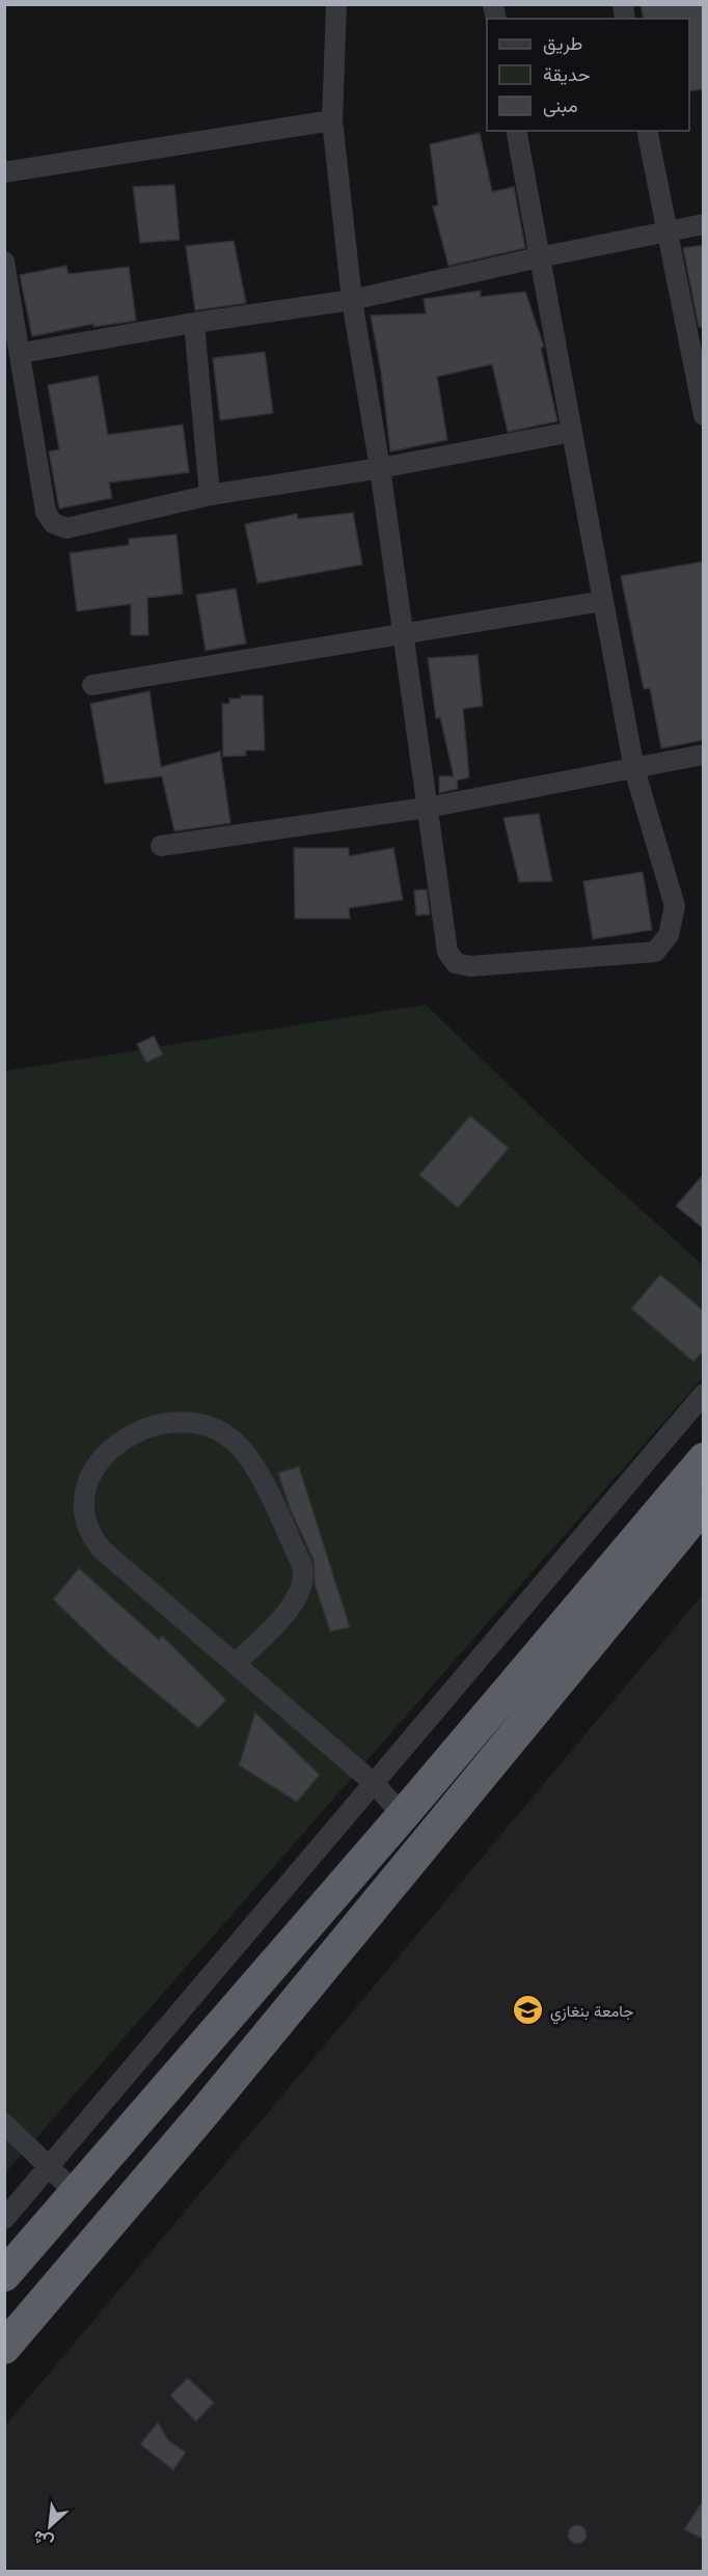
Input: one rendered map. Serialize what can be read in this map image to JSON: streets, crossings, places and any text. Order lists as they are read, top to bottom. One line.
{"places":{"school or university":["جامعة بنغازي"]},"legend":["طريق","حديقة","مبنى"],"north":"bottom left"}
